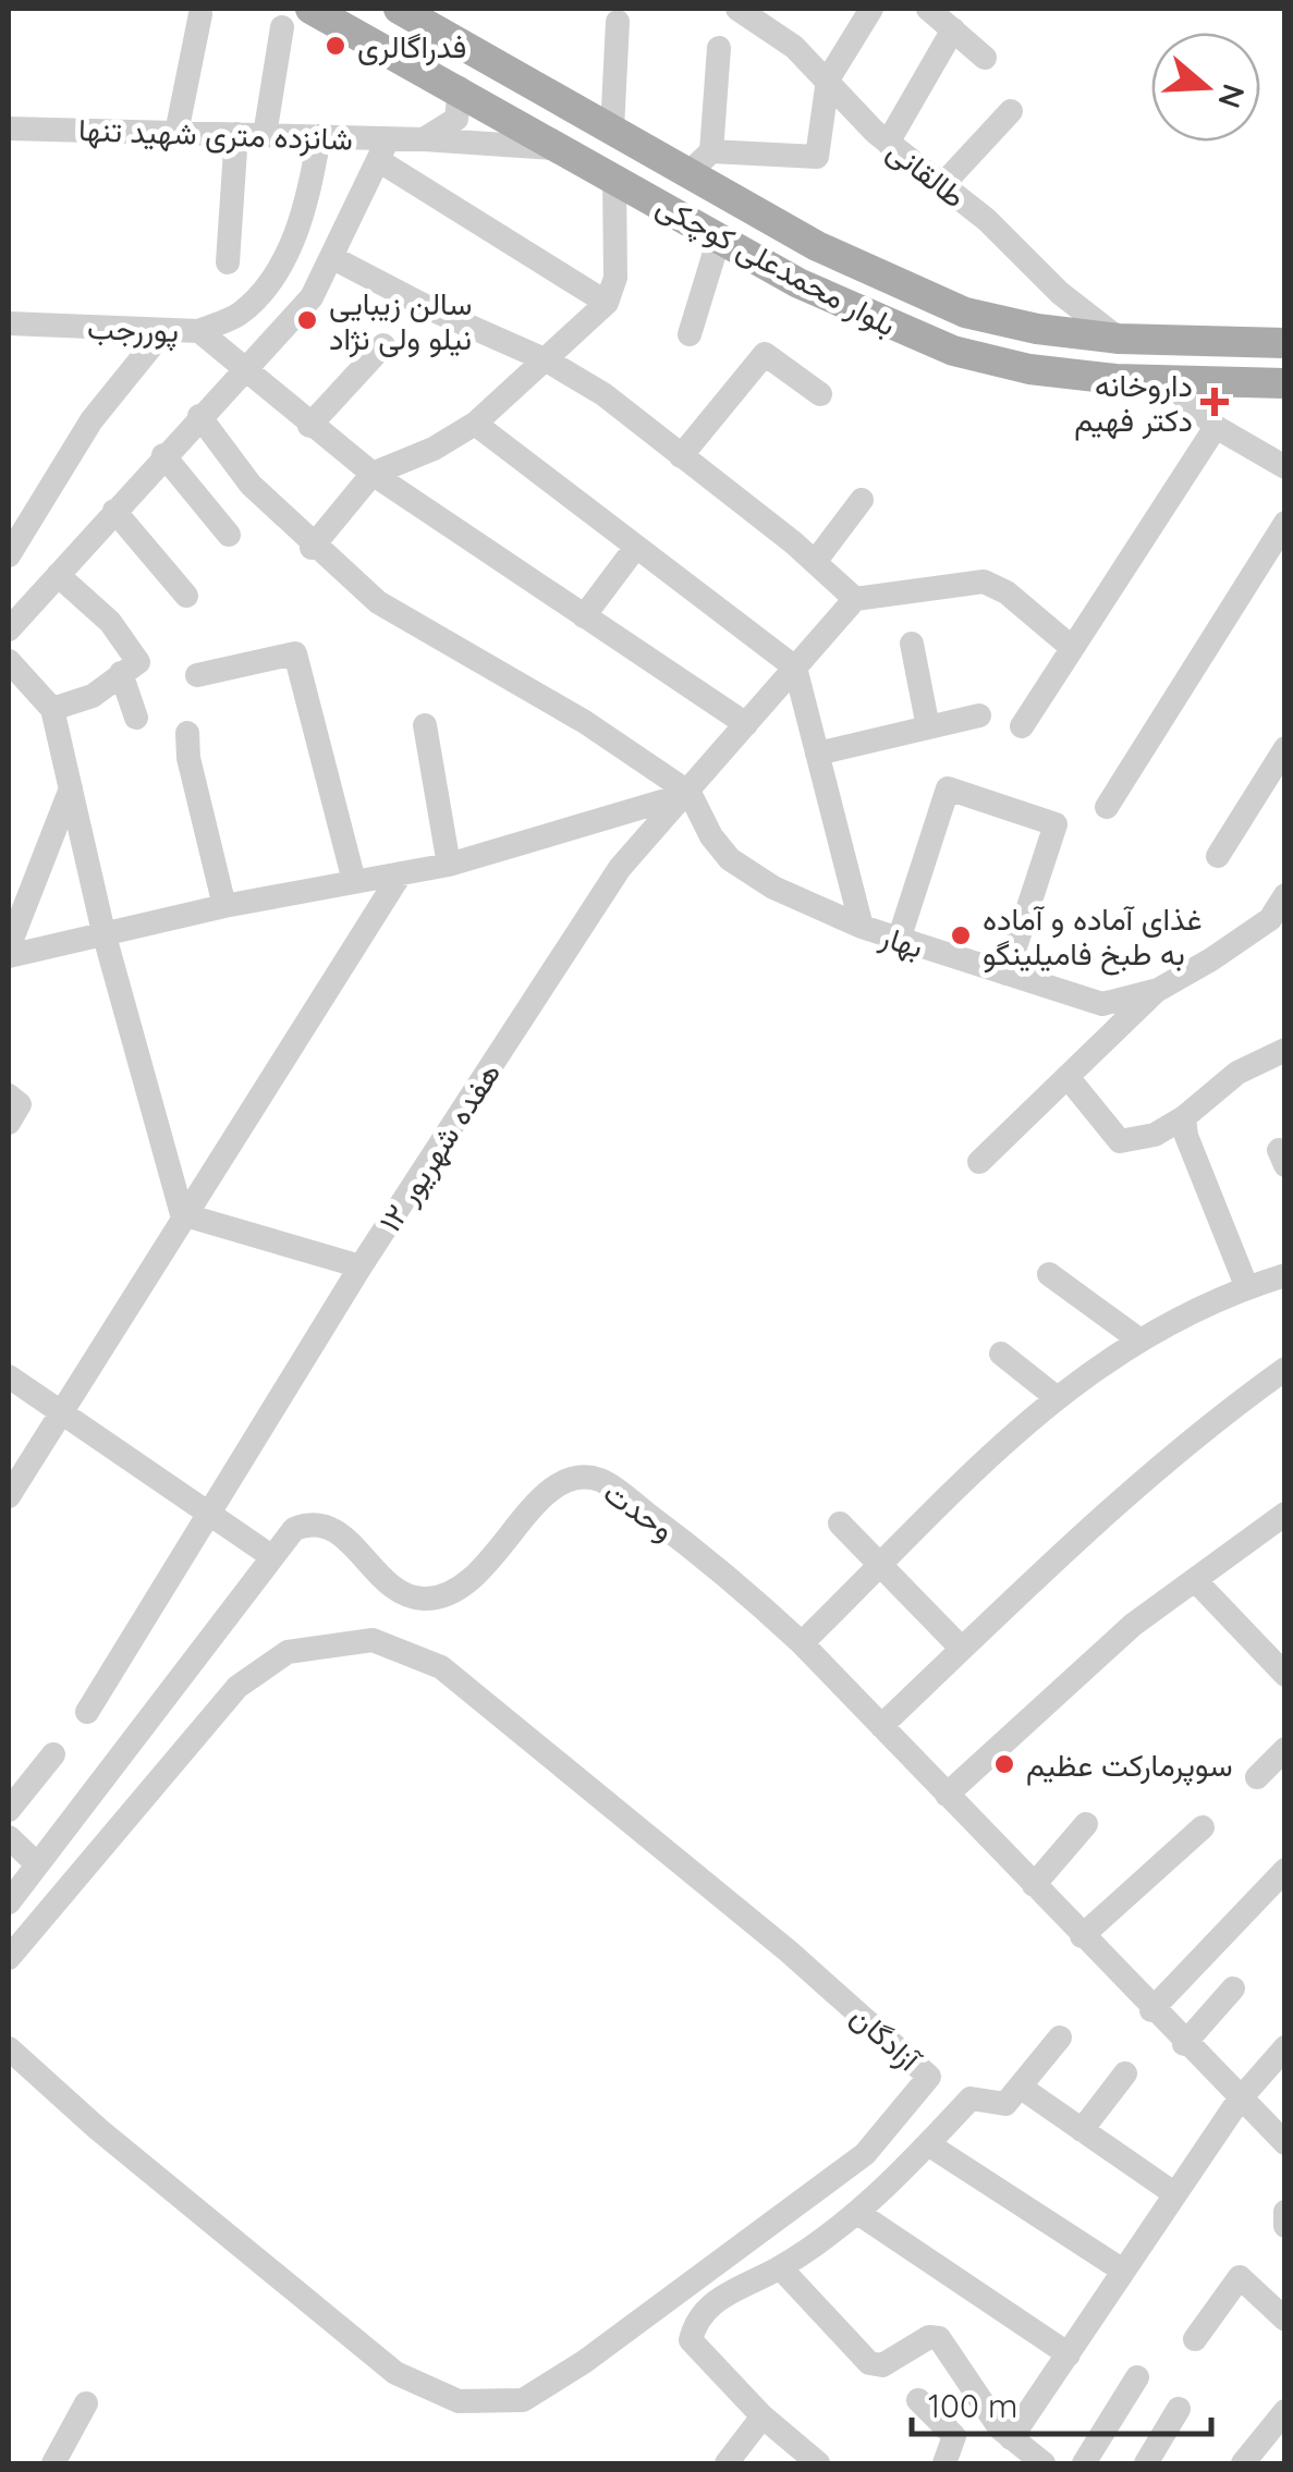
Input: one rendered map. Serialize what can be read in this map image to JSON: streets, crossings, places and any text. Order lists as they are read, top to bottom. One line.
{"streets":{"main road":["بلوار محمدعلی کوچکی"],"street":["شانزده متری شهید تنها","طالقانی","پوررجب","بهار","هفده شهریور ۱۲","وحدت","آزادگان"]},"crossings":[["شانزده متری شهید تنها","بلوار محمدعلی کوچکی"],["طالقانی","بلوار محمدعلی کوچکی"],["پوررجب","هفده شهریور ۱۲"],["بهار","هفده شهریور ۱۲"]],"places":{"other":["فدراگالری","سالن زیبایی نیلو ولی نژاد","غذای آماده و آماده به طبخ فامیلینگو","سوپرمارکت عظیم"],"health":["داروخانه دکتر فهیم"]},"scale_bar":"100 m","north":"right"}
